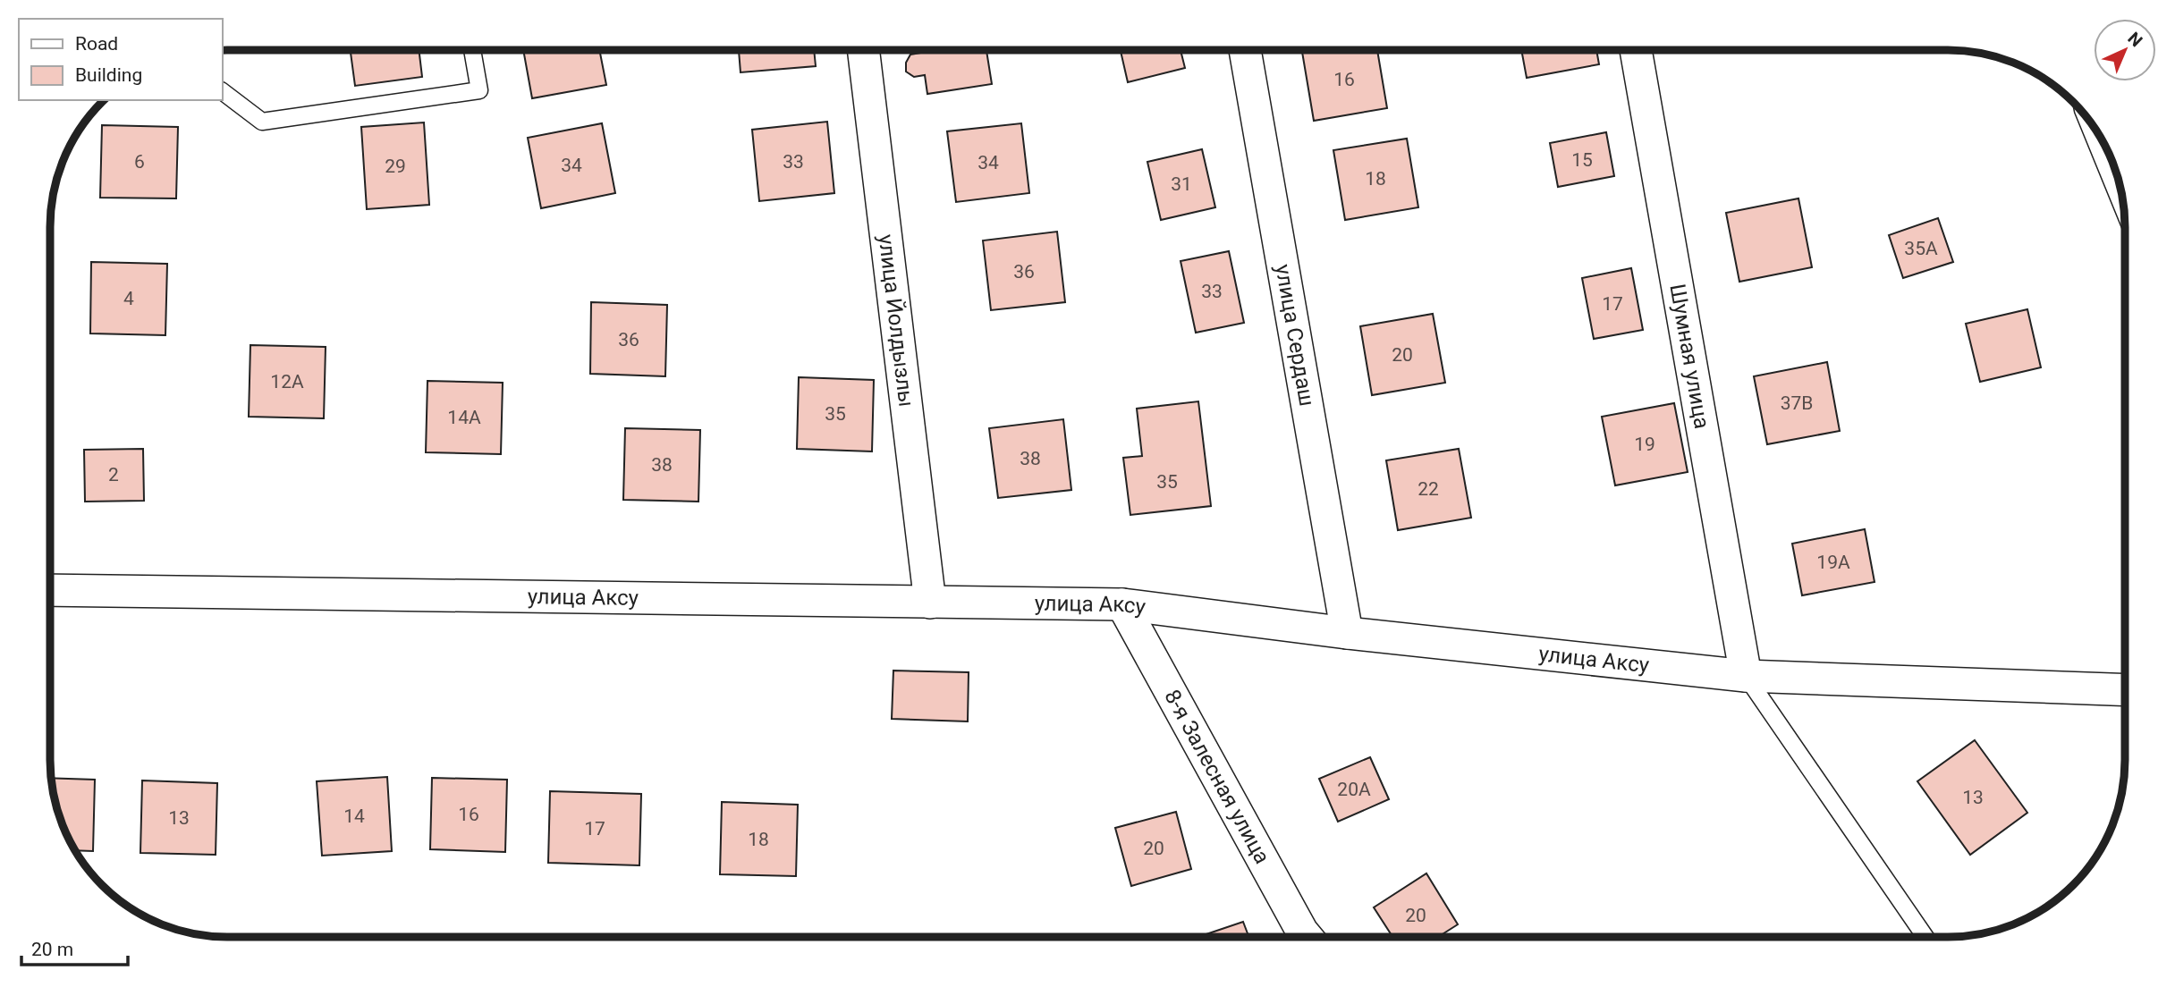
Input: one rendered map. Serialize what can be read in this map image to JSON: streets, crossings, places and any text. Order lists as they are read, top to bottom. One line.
{"streets":{"street":["улица Йолдызлы","улица Сердаш","Шумная улица","улица Аксу","8-я Залесная улица"]},"crossings":[["улица Йолдызлы","улица Аксу"],["улица Сердаш","улица Аксу"],["Шумная улица","улица Аксу"],["улица Аксу","8-я Залесная улица"]],"house_numbers":["16","15","6","33","34","34","29","18","31","35А","36","33","4","17","36","20","12А","37В","35","14А","19","38","38","2","35","22","19А","20А","13","16","14","13","17","18","20","20"],"legend":["Road","Building"],"scale_bar":"20 m","north":"top right"}
